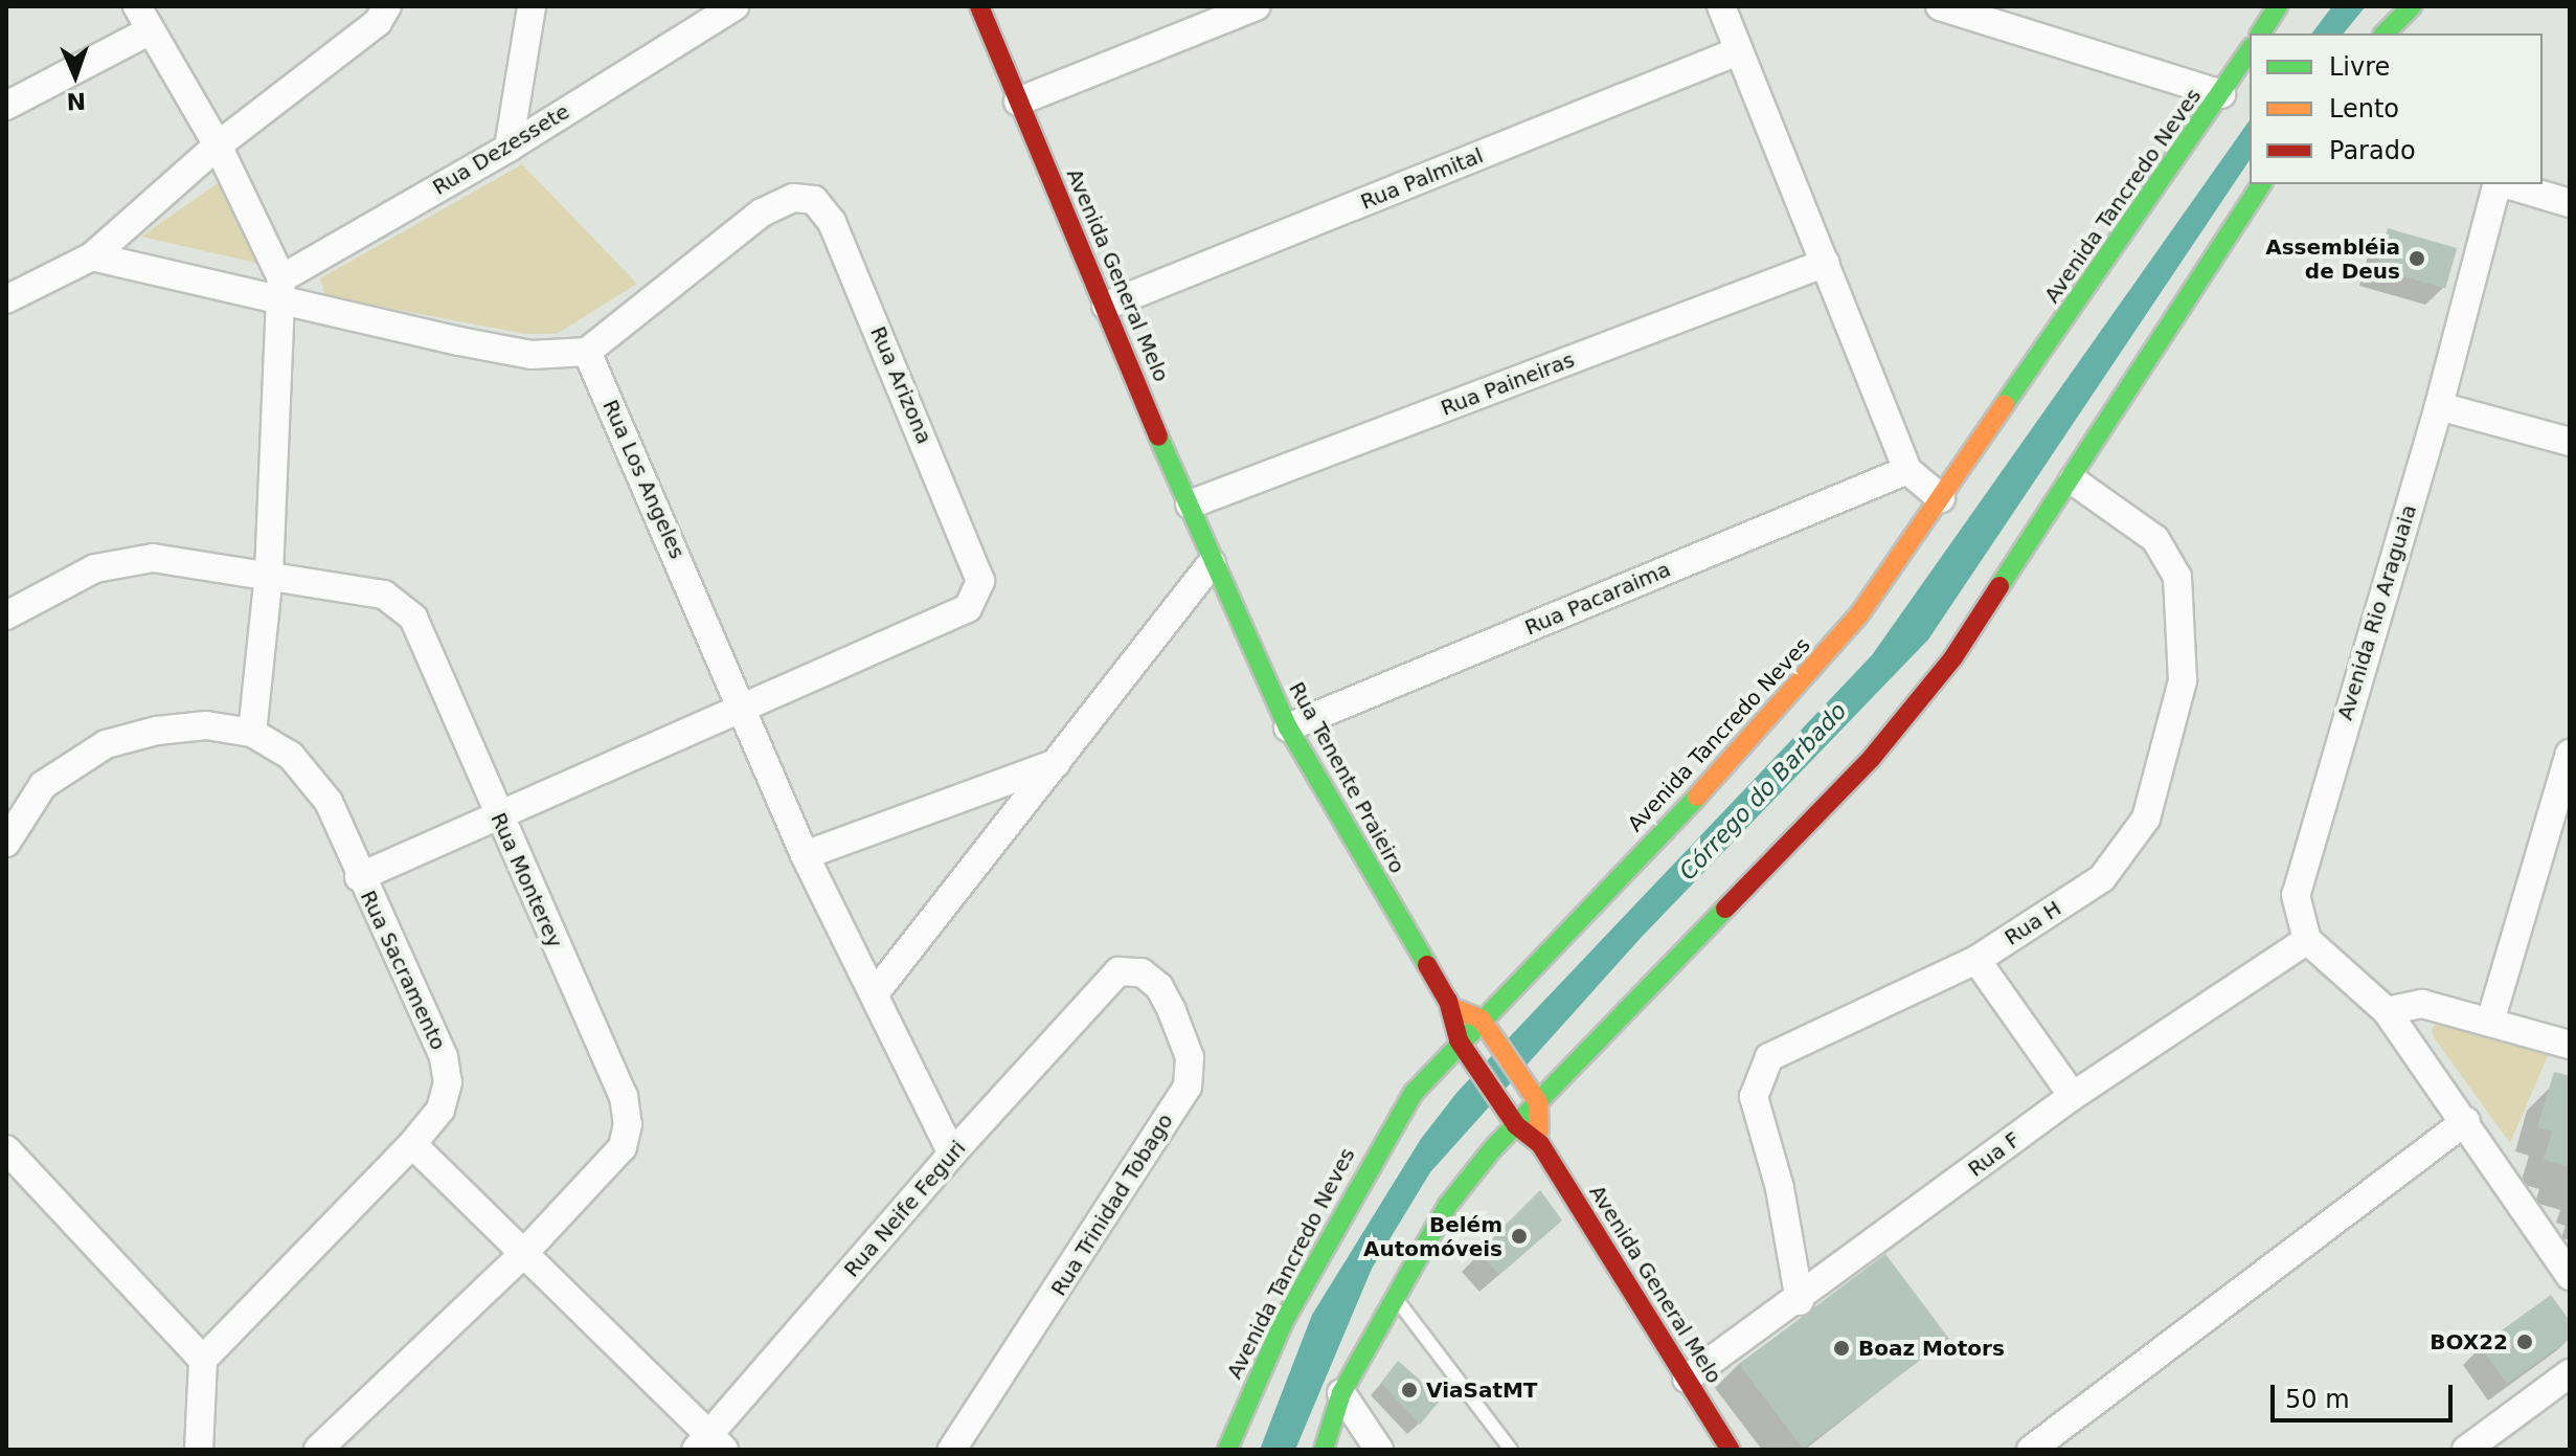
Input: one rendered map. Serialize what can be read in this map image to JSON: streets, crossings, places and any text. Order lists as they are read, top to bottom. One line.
{"streets":{"main road":["Avenida Tancredo Neves","Avenida General Melo","Rua Tenente Praieiro"],"street":["Rua Dezessete","Rua Palmital","Rua Paineiras","Rua Arizona","Rua Los Angeles","Rua Pacaraima","Avenida Rio Araguaia","Rua Monterey","Rua H","Rua Sacramento","Rua F","Rua Trinidad Tobago","Rua Neife Feguri"]},"crossings":[["Rua Palmital","Avenida General Melo"],["Avenida Tancredo Neves","Rua Tenente Praieiro"],["Avenida General Melo","Rua Paineiras"],["Avenida General Melo","Rua Tenente Praieiro"],["Avenida General Melo","Rua F"],["Rua Arizona","Rua Los Angeles"],["Rua Los Angeles","Rua Neife Feguri"],["Rua Pacaraima","Rua Tenente Praieiro"],["Avenida Rio Araguaia","Rua F"],["Rua H","Rua F"],["Rua Trinidad Tobago","Rua Neife Feguri"]],"water":["Córrego do Barbado"],"places":["Assembléia de Deus","Belém Automóveis","BOX22","Boaz Motors","ViaSatMT"],"legend":["Livre","Lento","Parado"],"scale_bar":"50 m","north":"bottom"}
